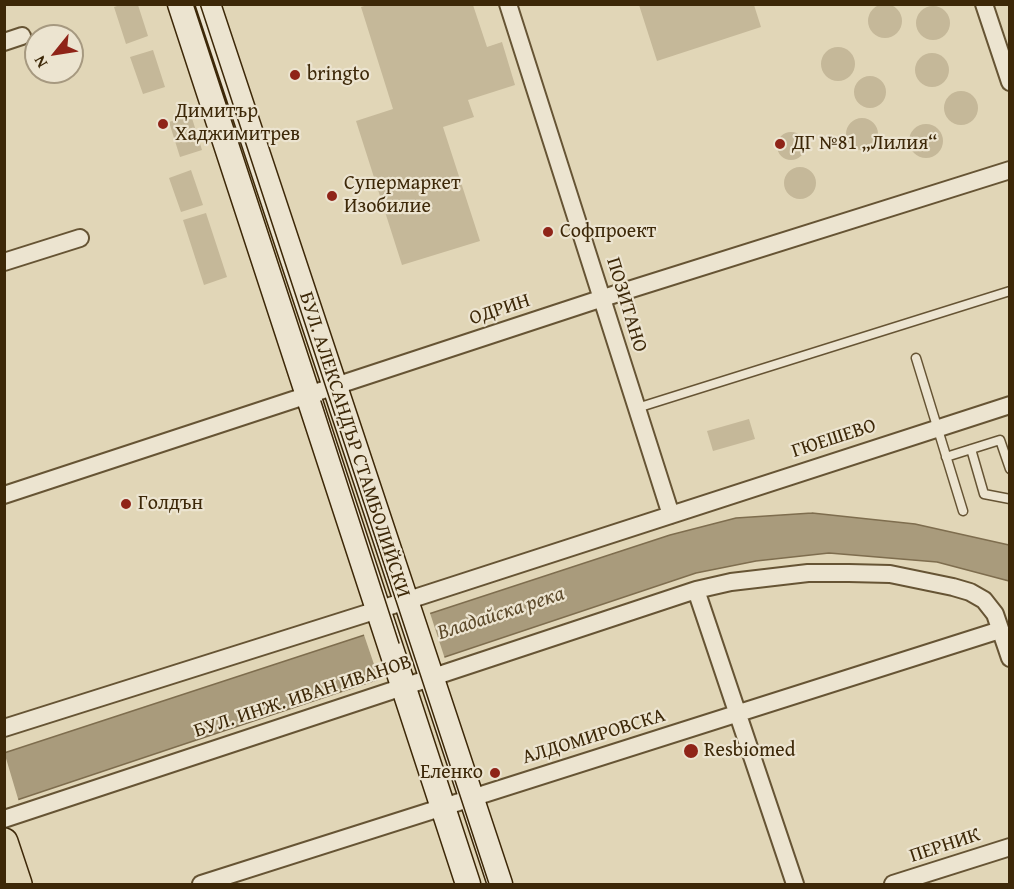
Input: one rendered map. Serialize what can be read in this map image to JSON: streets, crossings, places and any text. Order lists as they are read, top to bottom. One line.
{"streets":{"main road":["БУЛ. АЛЕКСАНДЪР СТАМБОЛИЙСКИ"],"street":["ПОЗИТАНО","ОДРИН","ГЮЕШЕВО","БУЛ. ИНЖ. ИВАН ИВАНОВ","АЛДОМИРОВСКА","ПЕРНИК"]},"crossings":[["ПОЗИТАНО","ОДРИН"],["ПОЗИТАНО","ГЮЕШЕВО"],["ОДРИН","БУЛ. АЛЕКСАНДЪР СТАМБОЛИЙСКИ"],["БУЛ. АЛЕКСАНДЪР СТАМБОЛИЙСКИ","БУЛ. ИНЖ. ИВАН ИВАНОВ"],["БУЛ. АЛЕКСАНДЪР СТАМБОЛИЙСКИ","АЛДОМИРОВСКА"],["БУЛ. ИНЖ. ИВАН ИВАНОВ","АЛДОМИРОВСКА"]],"water":["Владайска река"],"places":["bringto","Димитър Хаджимитрев","ДГ №81 „Лилия“","Супермаркет Изобилие","Софпроект","Голдън","Resbiomed","Еленко"],"north":"bottom left"}
